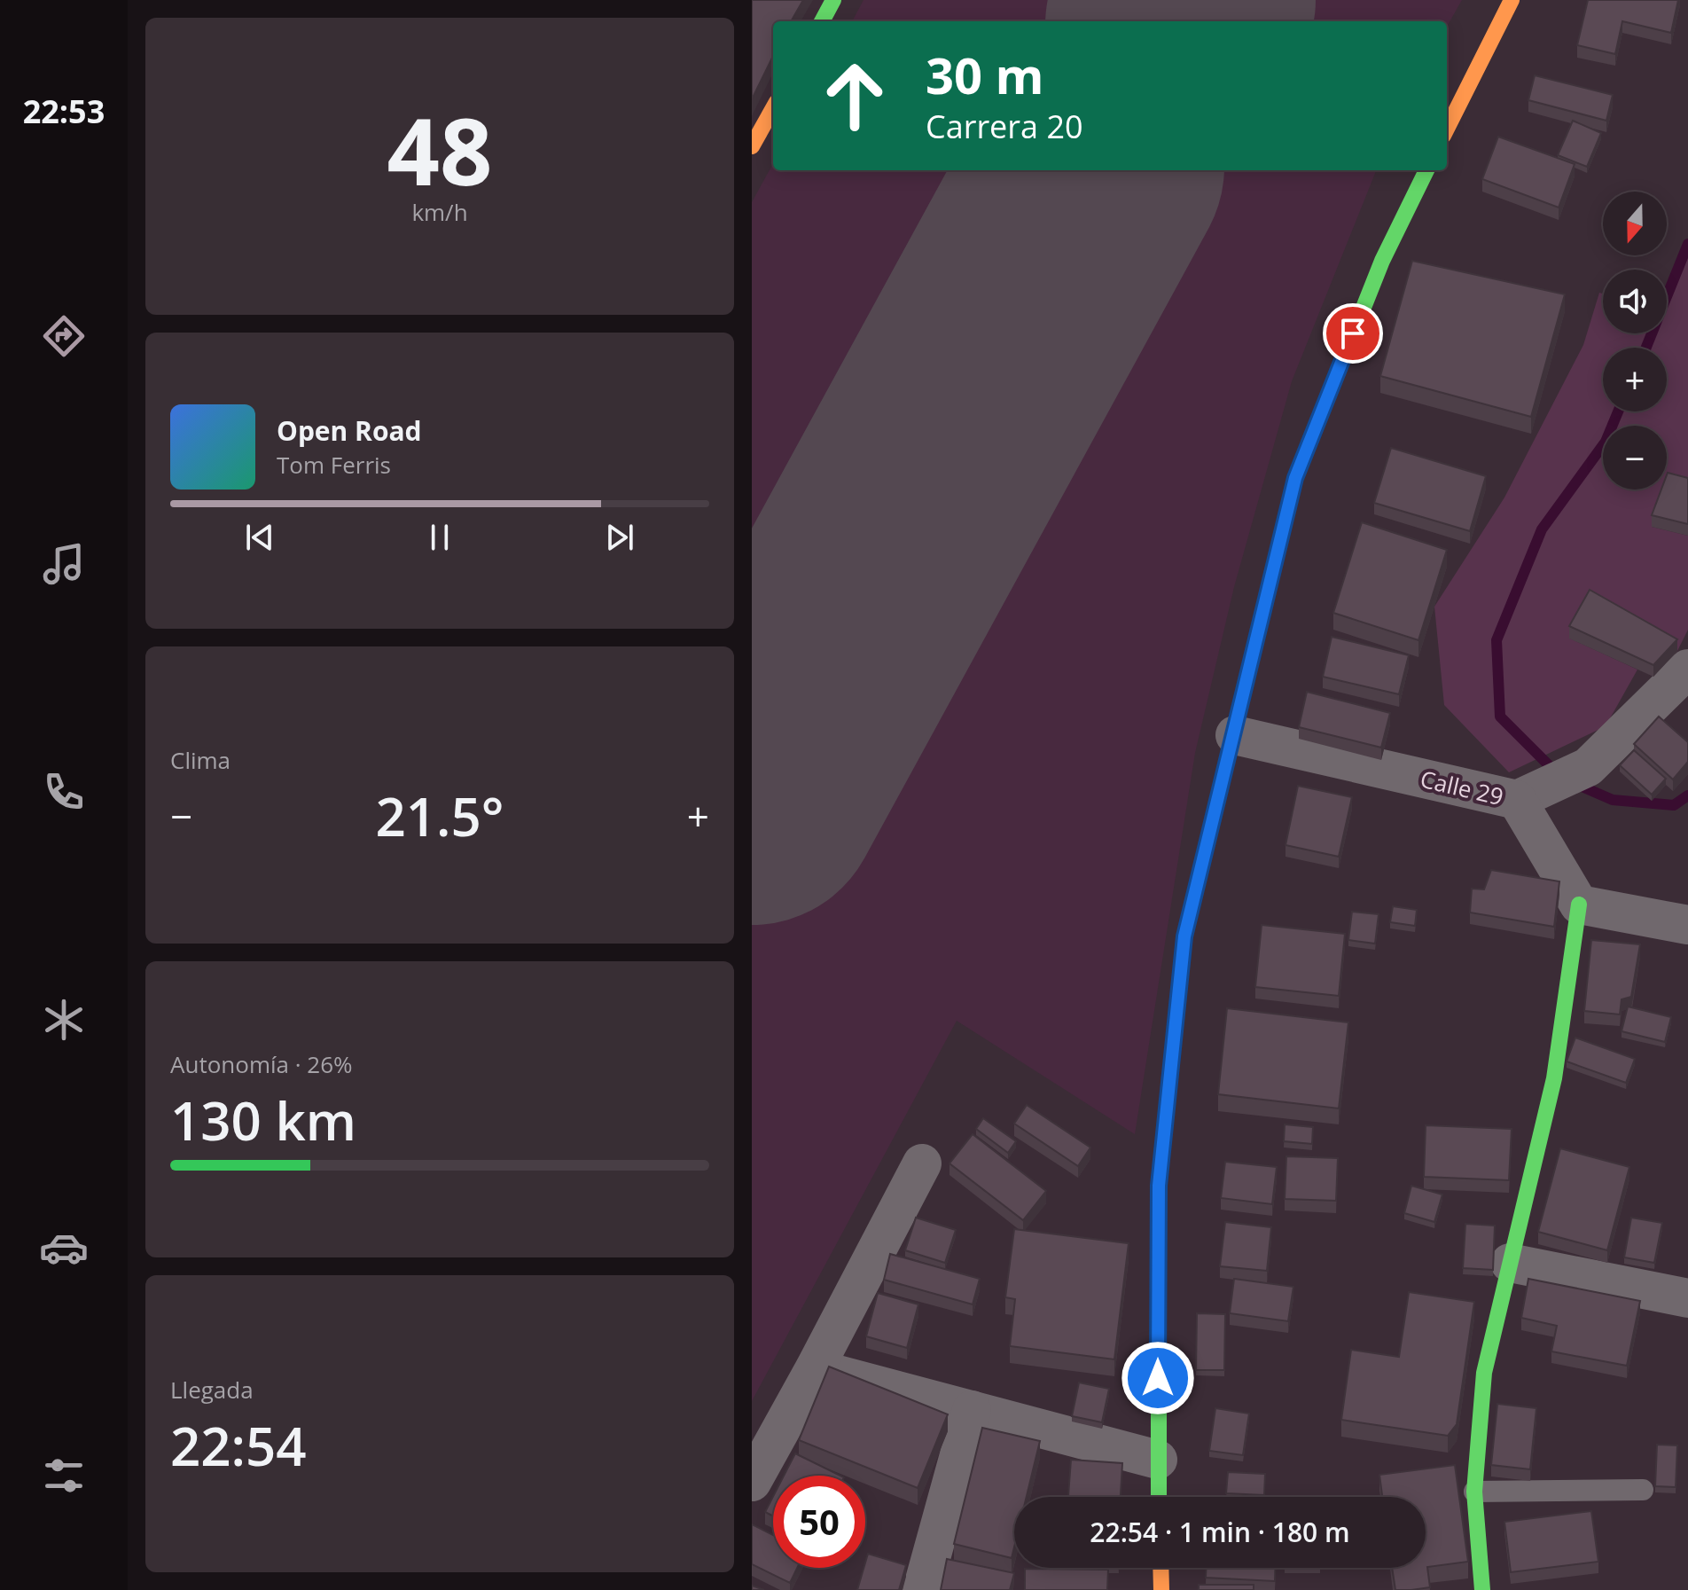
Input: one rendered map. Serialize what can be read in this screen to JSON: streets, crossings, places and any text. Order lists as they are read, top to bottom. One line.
{"streets":{"street":["Calle 29"]},"north":"bottom","page":{"tabs":"22:53","tile":[["48","km/h"],"Clima",["Autonomía · 26%","130 km"],["Llegada","22:54"]],"turn":["30 m","Carrera 20"],"map_buttons":["+","−"],"song":["Open Road","Tom Ferris"],"heat":["−","21.5°","+"],"limit":"50","trip":"22:54 · 1 min · 180 m"}}
